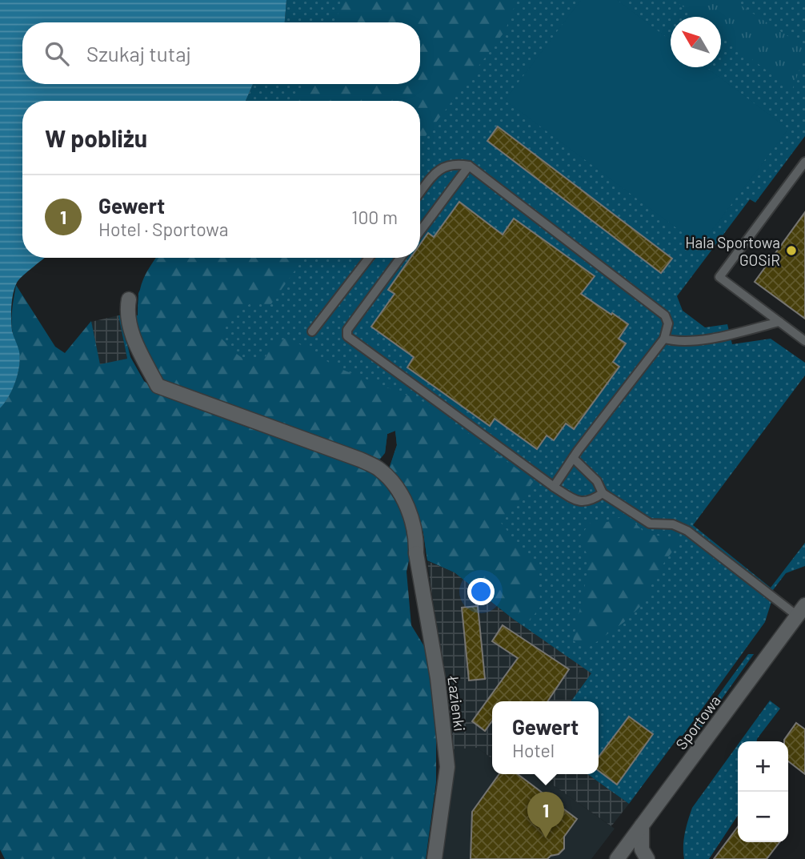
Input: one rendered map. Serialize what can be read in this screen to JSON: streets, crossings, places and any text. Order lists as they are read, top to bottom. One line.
{"streets":{"street":["Łazienki","Sportowa"]},"places":["Hala Sportowa GOSiR"],"north":"top left","page":{"search":"Szukaj tutaj","heading":"W pobliżu","list":[{"mark":"1","name":"Gewert","note":"Hotel · Sportowa","value":"100 m"}],"popup":["Gewert","Hotel"],"map_buttons":["+","−"],"pins":"1"}}
